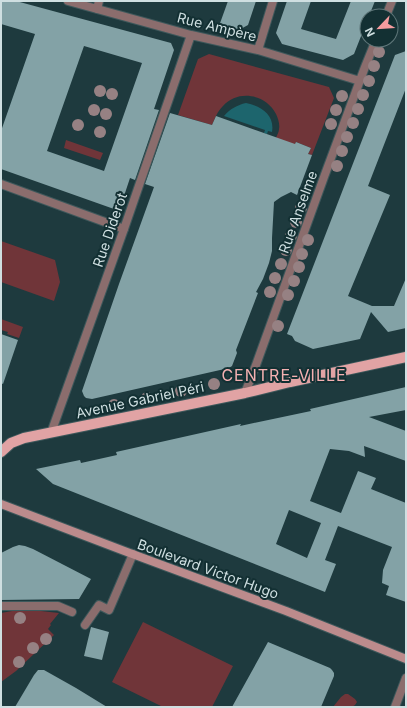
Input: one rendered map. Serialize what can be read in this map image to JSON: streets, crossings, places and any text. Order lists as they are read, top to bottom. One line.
{"streets":{"main road":["Avenue Gabriel Péri","Boulevard Victor Hugo"],"street":["Rue Ampère","Rue Anselme","Rue Diderot"]},"crossings":[["Rue Ampère","Rue Anselme"],["Rue Ampère","Rue Diderot"],["Rue Anselme","Avenue Gabriel Péri"],["Rue Diderot","Avenue Gabriel Péri"]],"districts":["CENTRE-VILLE"],"north":"bottom left"}
